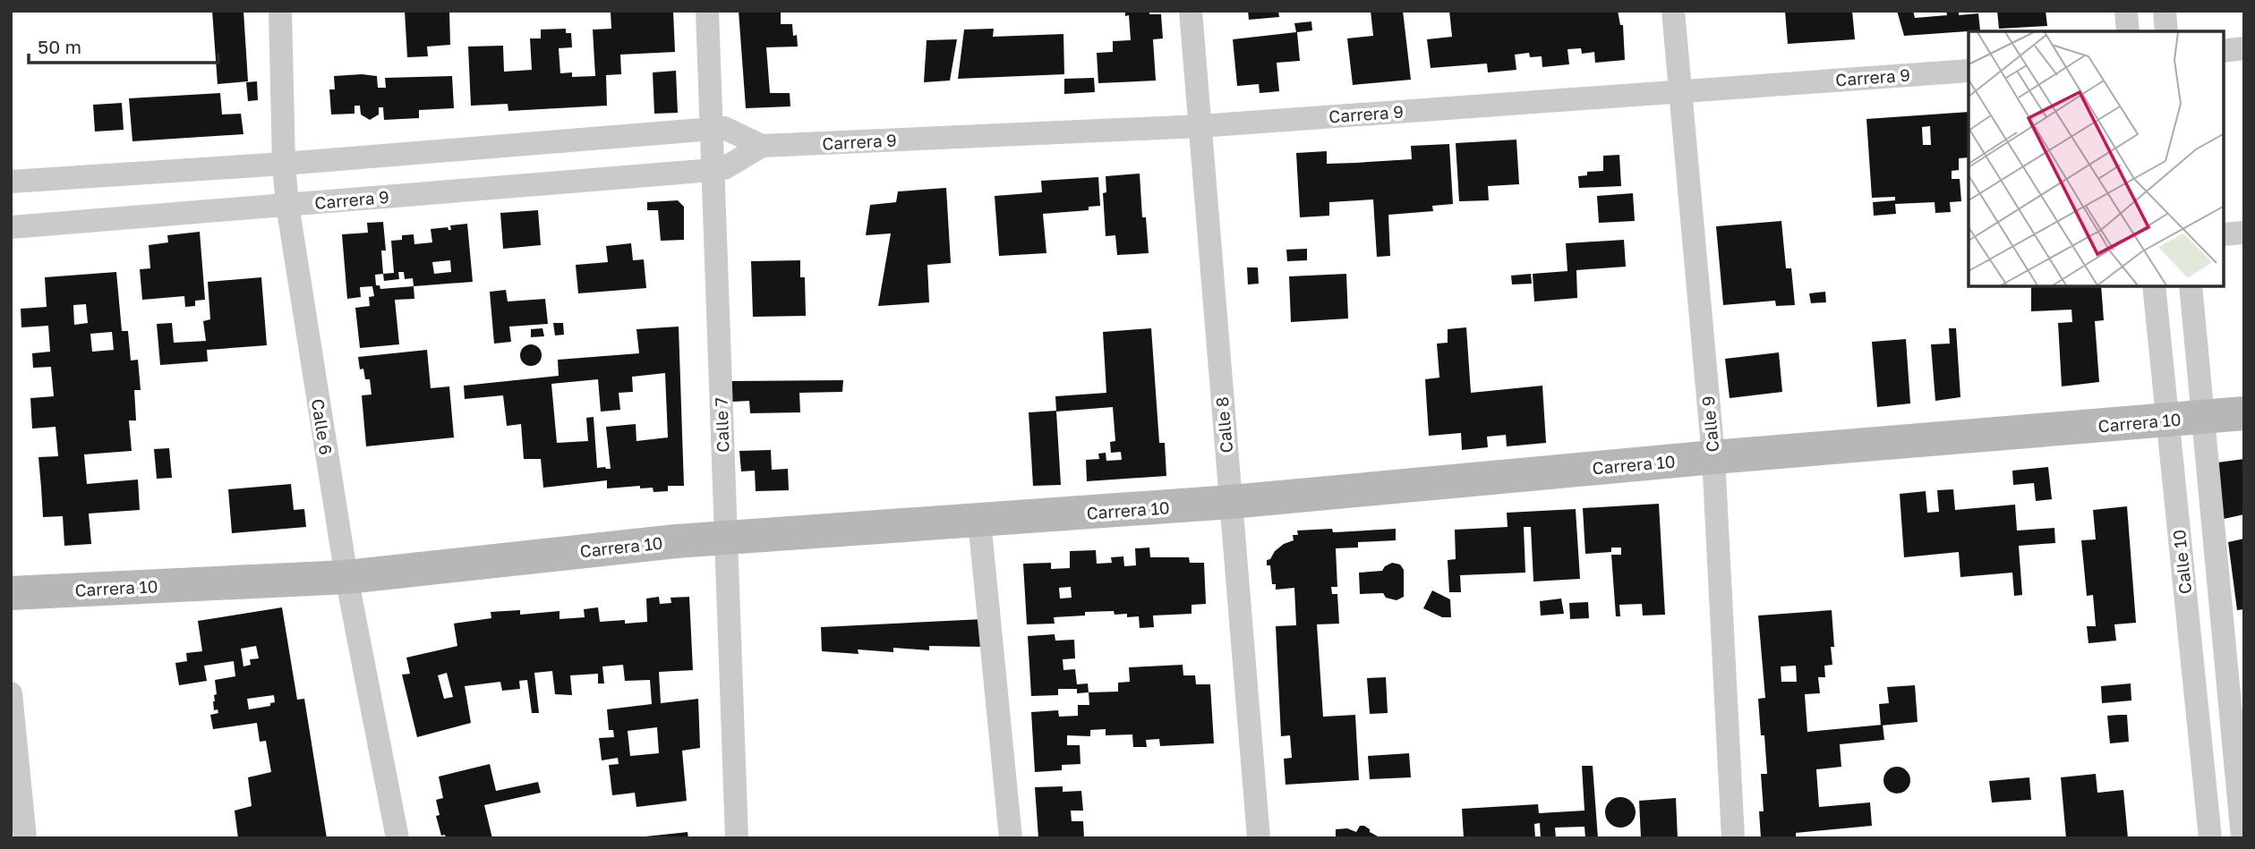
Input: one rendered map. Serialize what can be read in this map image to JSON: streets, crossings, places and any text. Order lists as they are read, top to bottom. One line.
{"streets":{"street":["Carrera 9","Carrera 10","Calle 9","Calle 7","Calle 8","Calle 6","Calle 10"]},"crossings":[["Carrera 9","Calle 9"],["Carrera 9","Calle 7"],["Carrera 9","Calle 8"],["Carrera 9","Calle 6"],["Carrera 10","Calle 9"],["Carrera 10","Calle 7"],["Carrera 10","Calle 8"],["Carrera 10","Calle 6"],["Carrera 10","Calle 10"]],"scale_bar":"50 m"}
